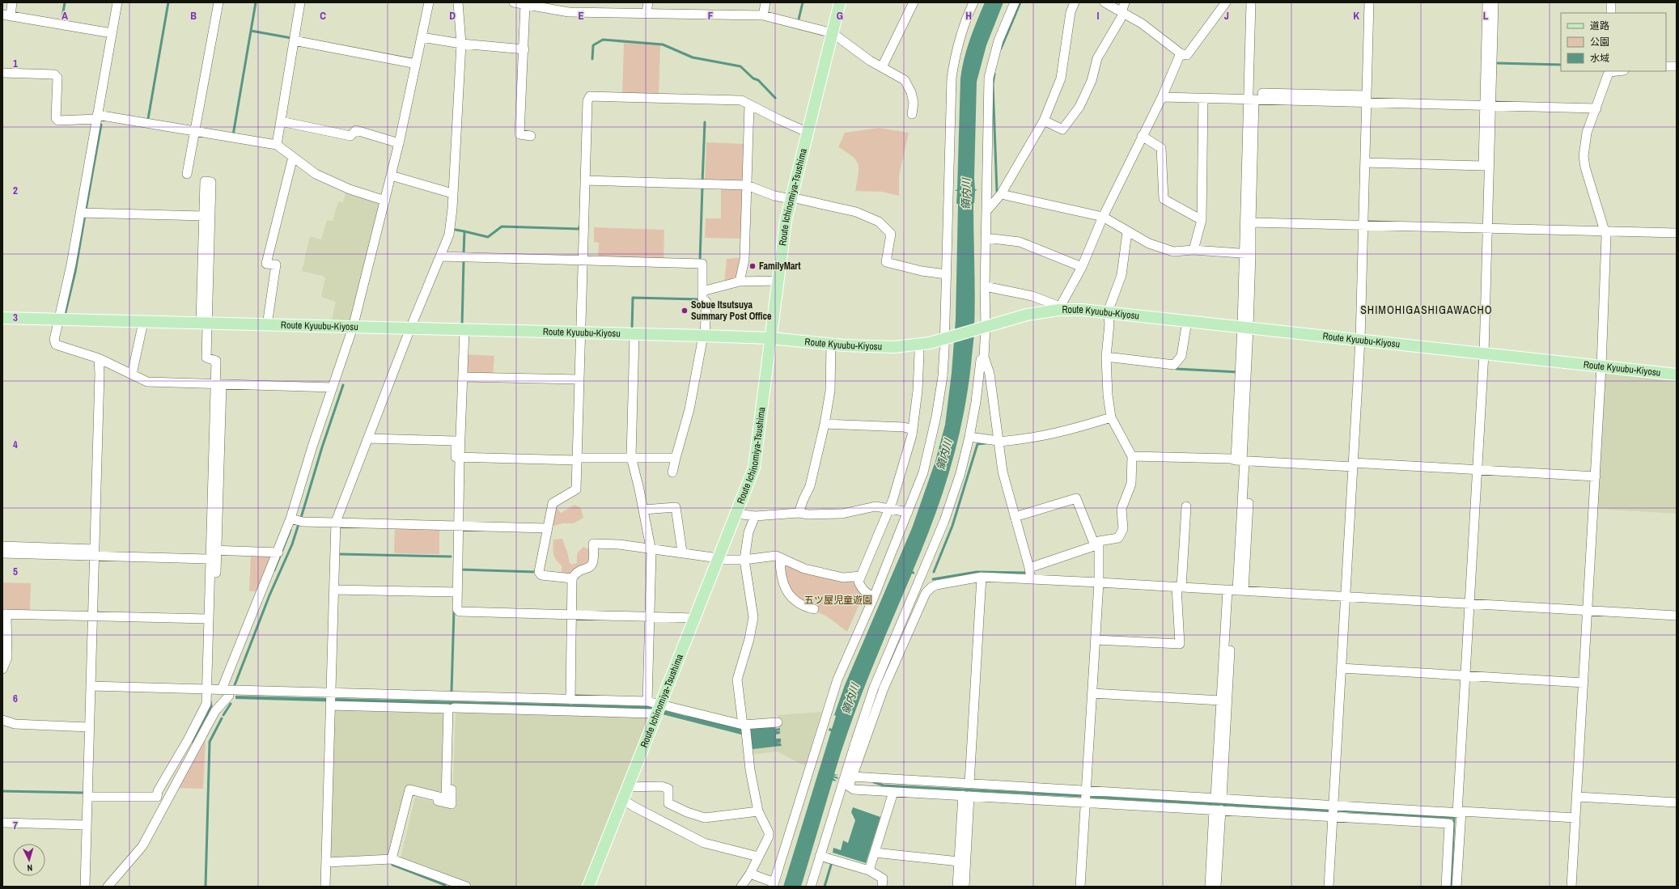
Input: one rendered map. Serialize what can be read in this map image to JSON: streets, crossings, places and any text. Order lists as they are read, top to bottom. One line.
{"streets":{"main road":["Route Ichinomiya-Tsushima","Route Kyuubu-Kiyosu"]},"crossings":[["Route Ichinomiya-Tsushima","Route Kyuubu-Kiyosu"]],"districts":["SHIMOHIGASHIGAWACHO"],"water":["領内川"],"parks":["五ツ屋児童遊園"],"places":["FamilyMart","Sobue Itsutsuya Summary Post Office"],"legend":["道路","公園","水域"],"north":"bottom","grid":{"columns":["A","B","C","D","E","F","G","H","I","J","K","L"],"rows":["1","2","3","4","5","6","7"]}}
